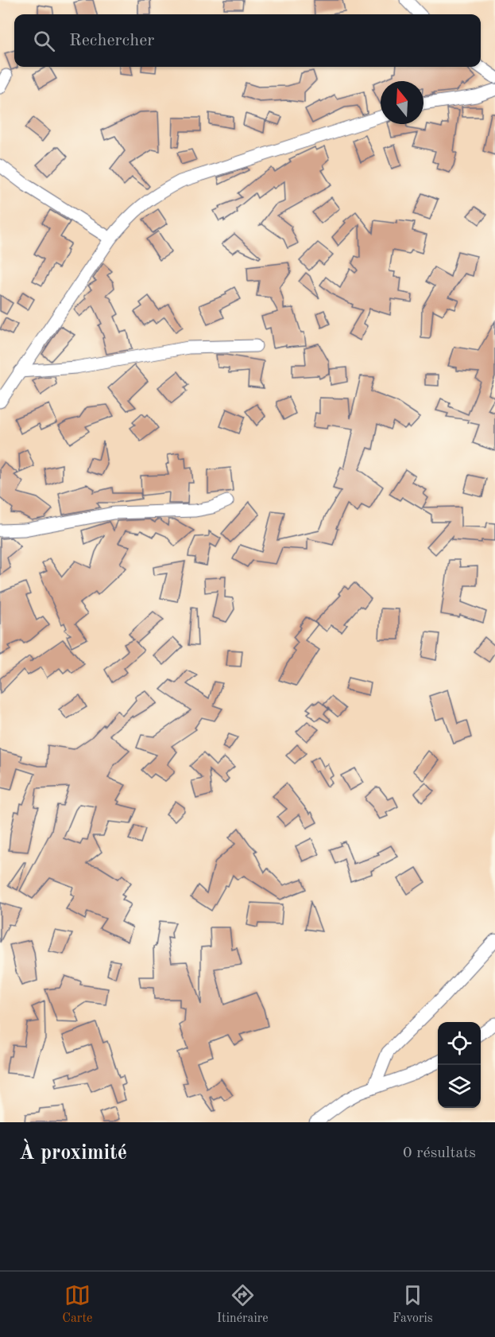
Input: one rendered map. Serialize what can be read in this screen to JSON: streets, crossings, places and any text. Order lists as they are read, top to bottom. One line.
{"north":"top","page":{"search":"Rechercher","heading":["À proximité","0 résultats"],"nav":["Carte","Itinéraire","Favoris"]}}
